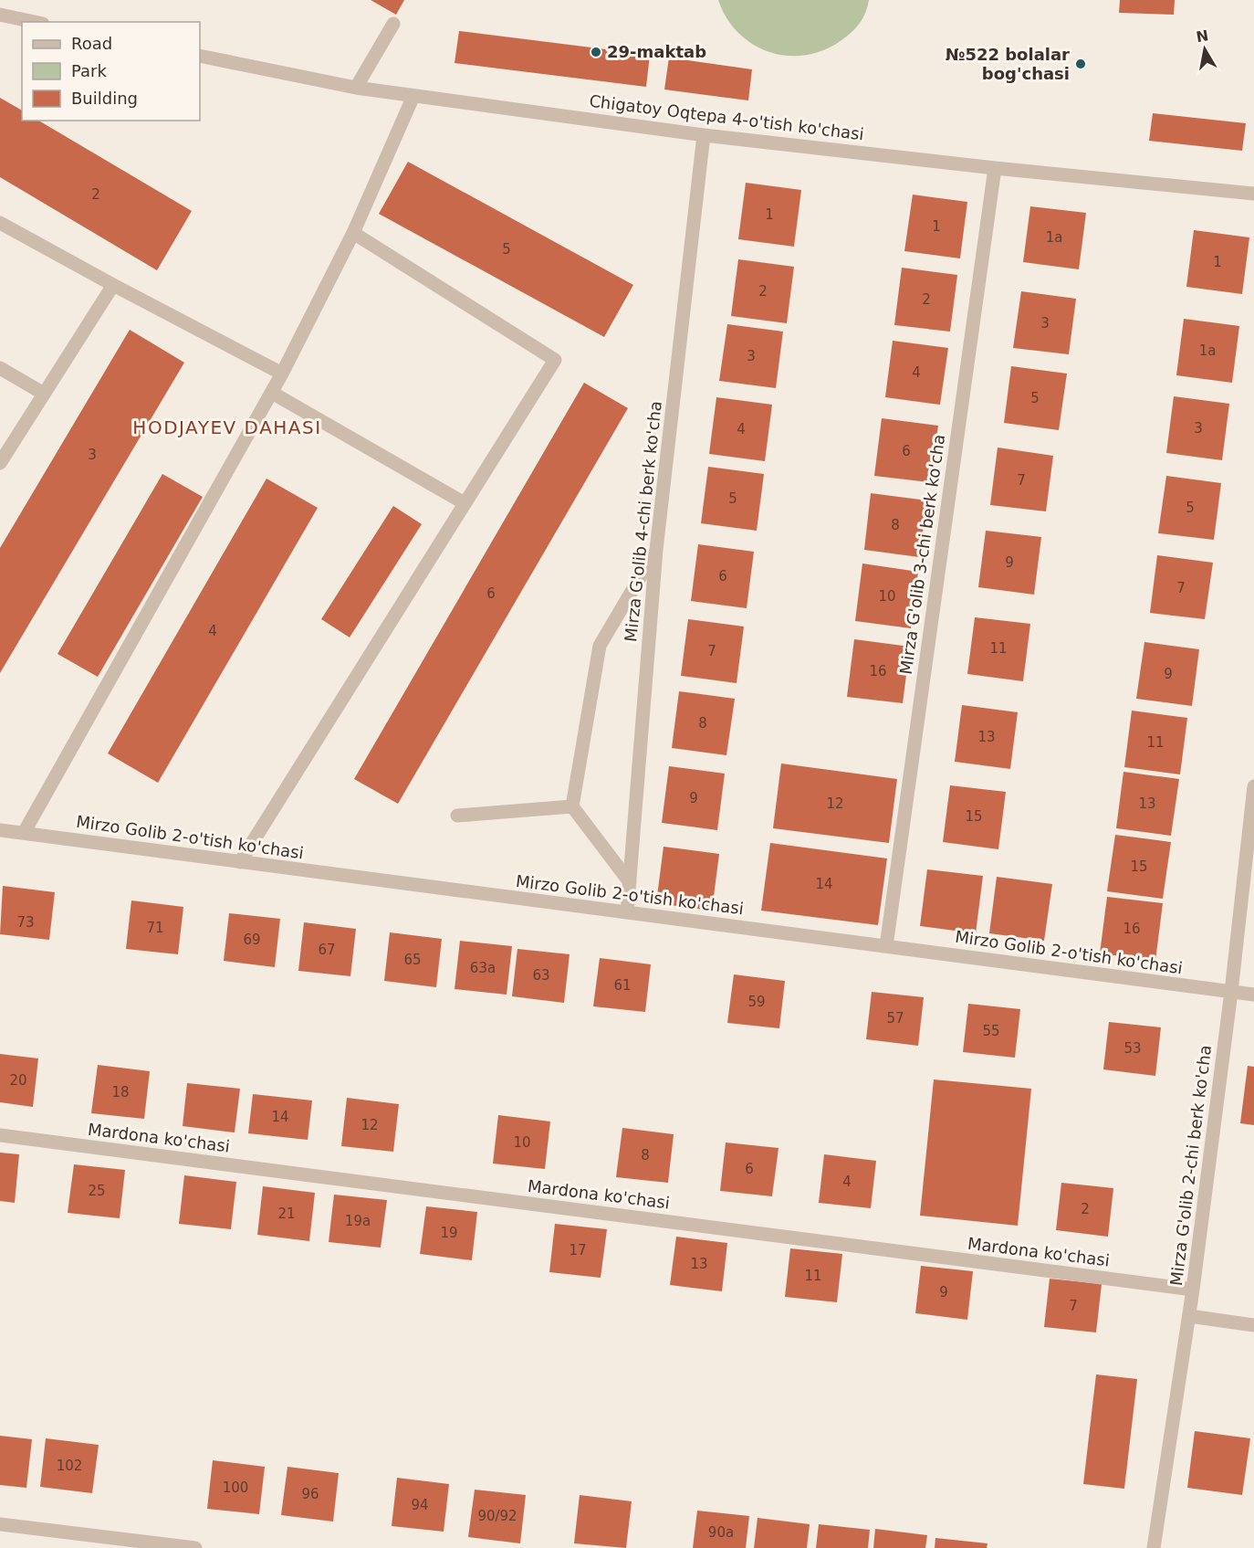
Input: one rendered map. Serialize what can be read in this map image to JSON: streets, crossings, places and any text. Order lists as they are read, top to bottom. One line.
{"streets":{"street":["Chigatoy Oqtepa 4-o'tish ko'chasi","Mirza G'olib 4-chi berk ko'cha","Mirza G'olib 3-chi berk ko'cha","Mirzo Golib 2-o'tish ko'chasi","Mardona ko'chasi","Mirza G'olib 2-chi berk ko'cha"]},"crossings":[["Chigatoy Oqtepa 4-o'tish ko'chasi","Mirza G'olib 4-chi berk ko'cha"],["Chigatoy Oqtepa 4-o'tish ko'chasi","Mirza G'olib 3-chi berk ko'cha"],["Mirza G'olib 4-chi berk ko'cha","Mirzo Golib 2-o'tish ko'chasi"],["Mirza G'olib 3-chi berk ko'cha","Mirzo Golib 2-o'tish ko'chasi"],["Mirzo Golib 2-o'tish ko'chasi","Mirza G'olib 2-chi berk ko'cha"],["Mardona ko'chasi","Mirza G'olib 2-chi berk ko'cha"]],"districts":["HODJAYEV DAHASI"],"places":["29-maktab","№522 bolalar bog'chasi"],"house_numbers":["2","1","1","1a","5","1","2","2","3","1a","3","4","5","3","4","6","3","7","5","5","8","9","6","7","6","10","4","11","7","16","9","8","13","11","9","12","13","15","15","14","73","71","16","69","67","65","63a","63","61","59","57","55","53","20","18","14","12","10","8","6","4","25","2","21","19a","19","17","13","11","9","7","102","100","96","94","90/92","90a"],"legend":["Road","Park","Building"],"north":"top"}
